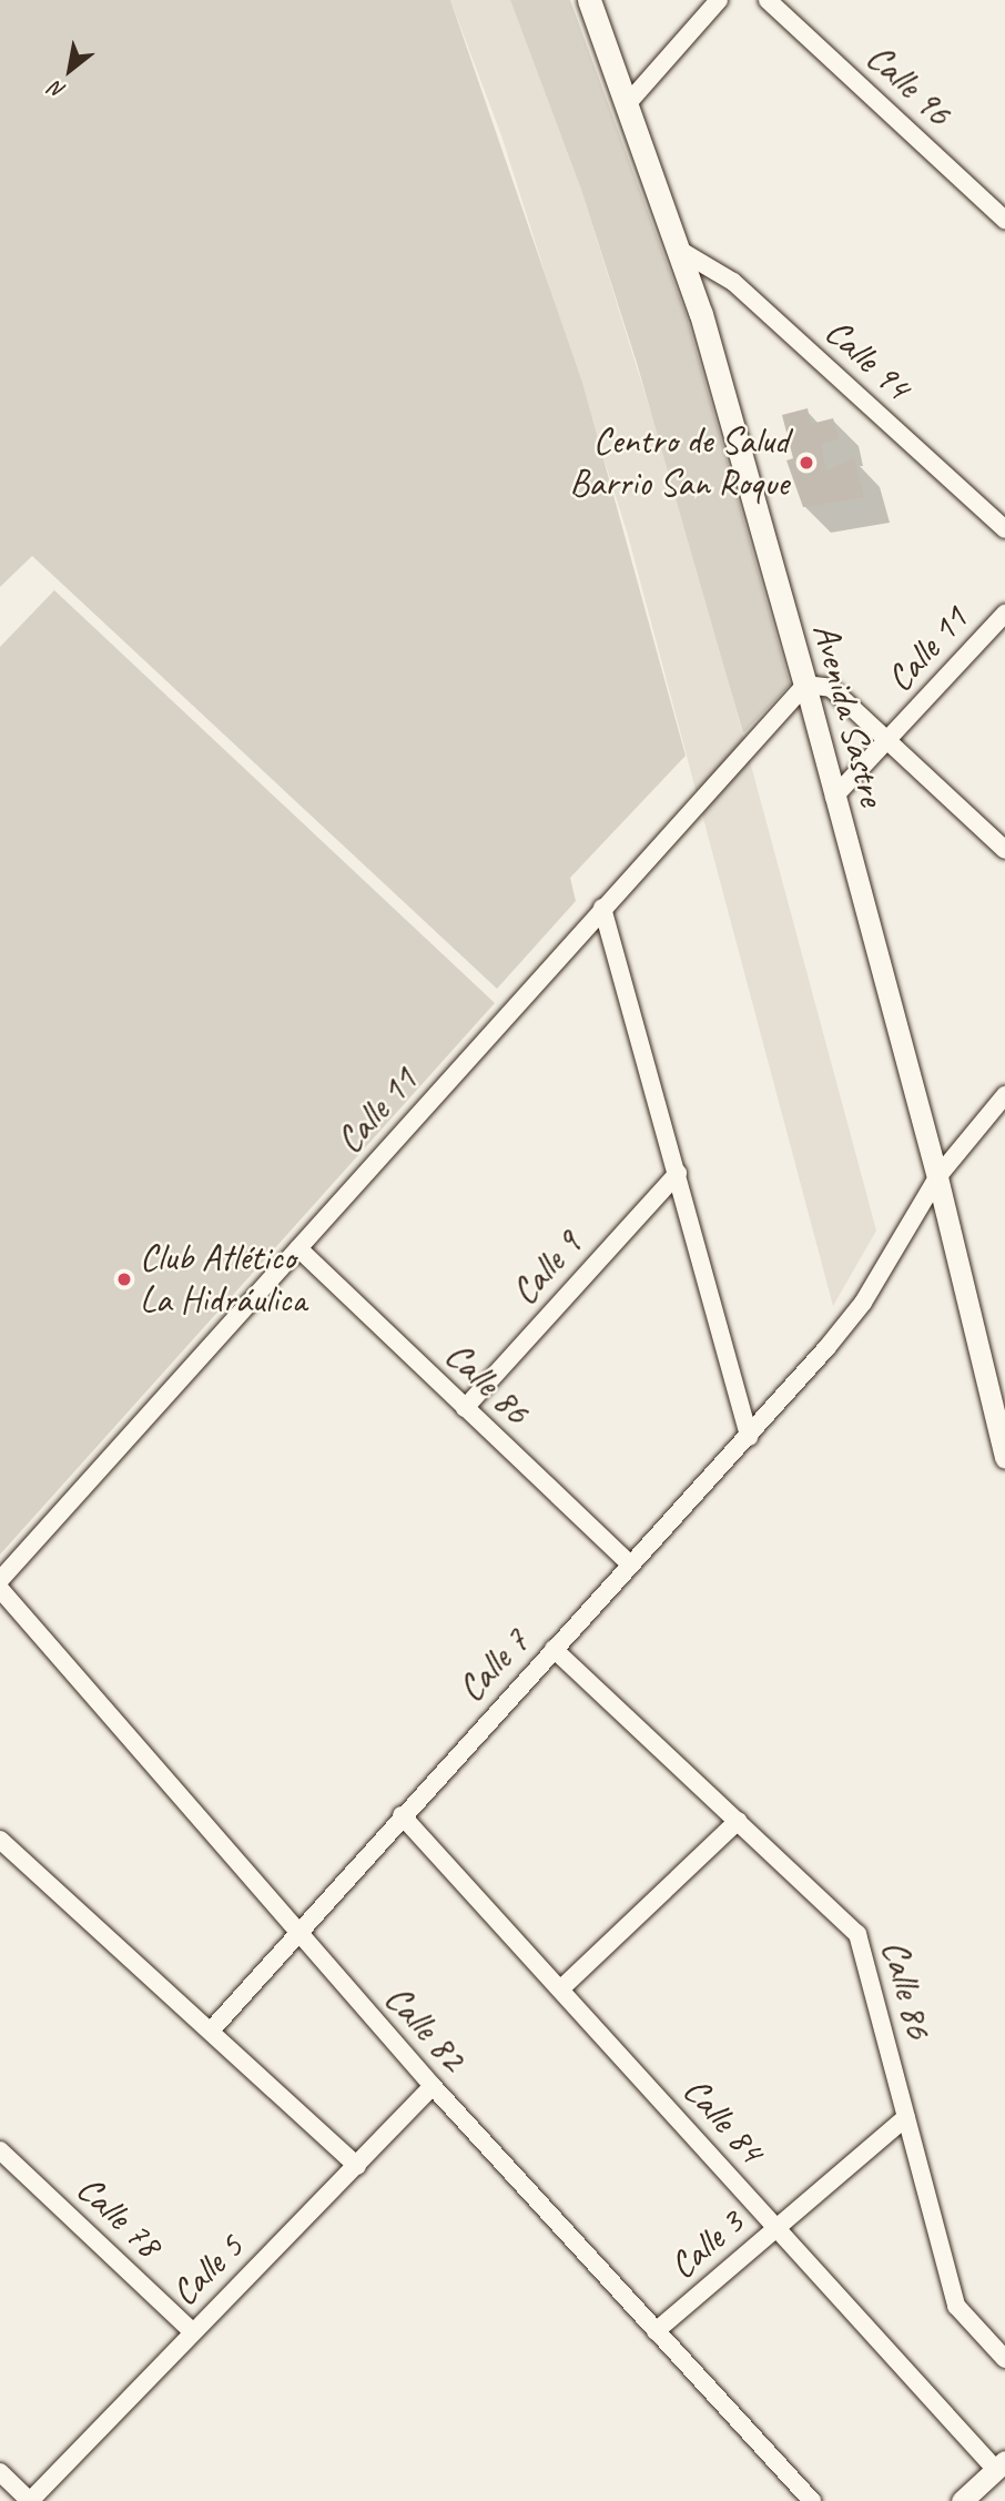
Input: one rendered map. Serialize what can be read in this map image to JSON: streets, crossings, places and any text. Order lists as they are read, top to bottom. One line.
{"streets":{"main road":["Avenida Sastre"],"street":["Calle 96","Calle 94","Calle 11","Calle 9","Calle 86","Calle 7","Calle 82","Calle 84","Calle 78","Calle 3","Calle 5"]},"crossings":[["Calle 94","Avenida Sastre"],["Calle 11","Avenida Sastre"],["Calle 11","Calle 86"],["Avenida Sastre","Calle 7"],["Calle 9","Calle 86"],["Calle 86","Calle 7"],["Calle 86","Calle 3"],["Calle 7","Calle 82"],["Calle 7","Calle 84"],["Calle 82","Calle 3"],["Calle 82","Calle 5"],["Calle 84","Calle 3"],["Calle 78","Calle 5"]],"places":["Centro de Salud Barrio San Roque","Club Atlético La Hidráulica"],"north":"bottom left"}
